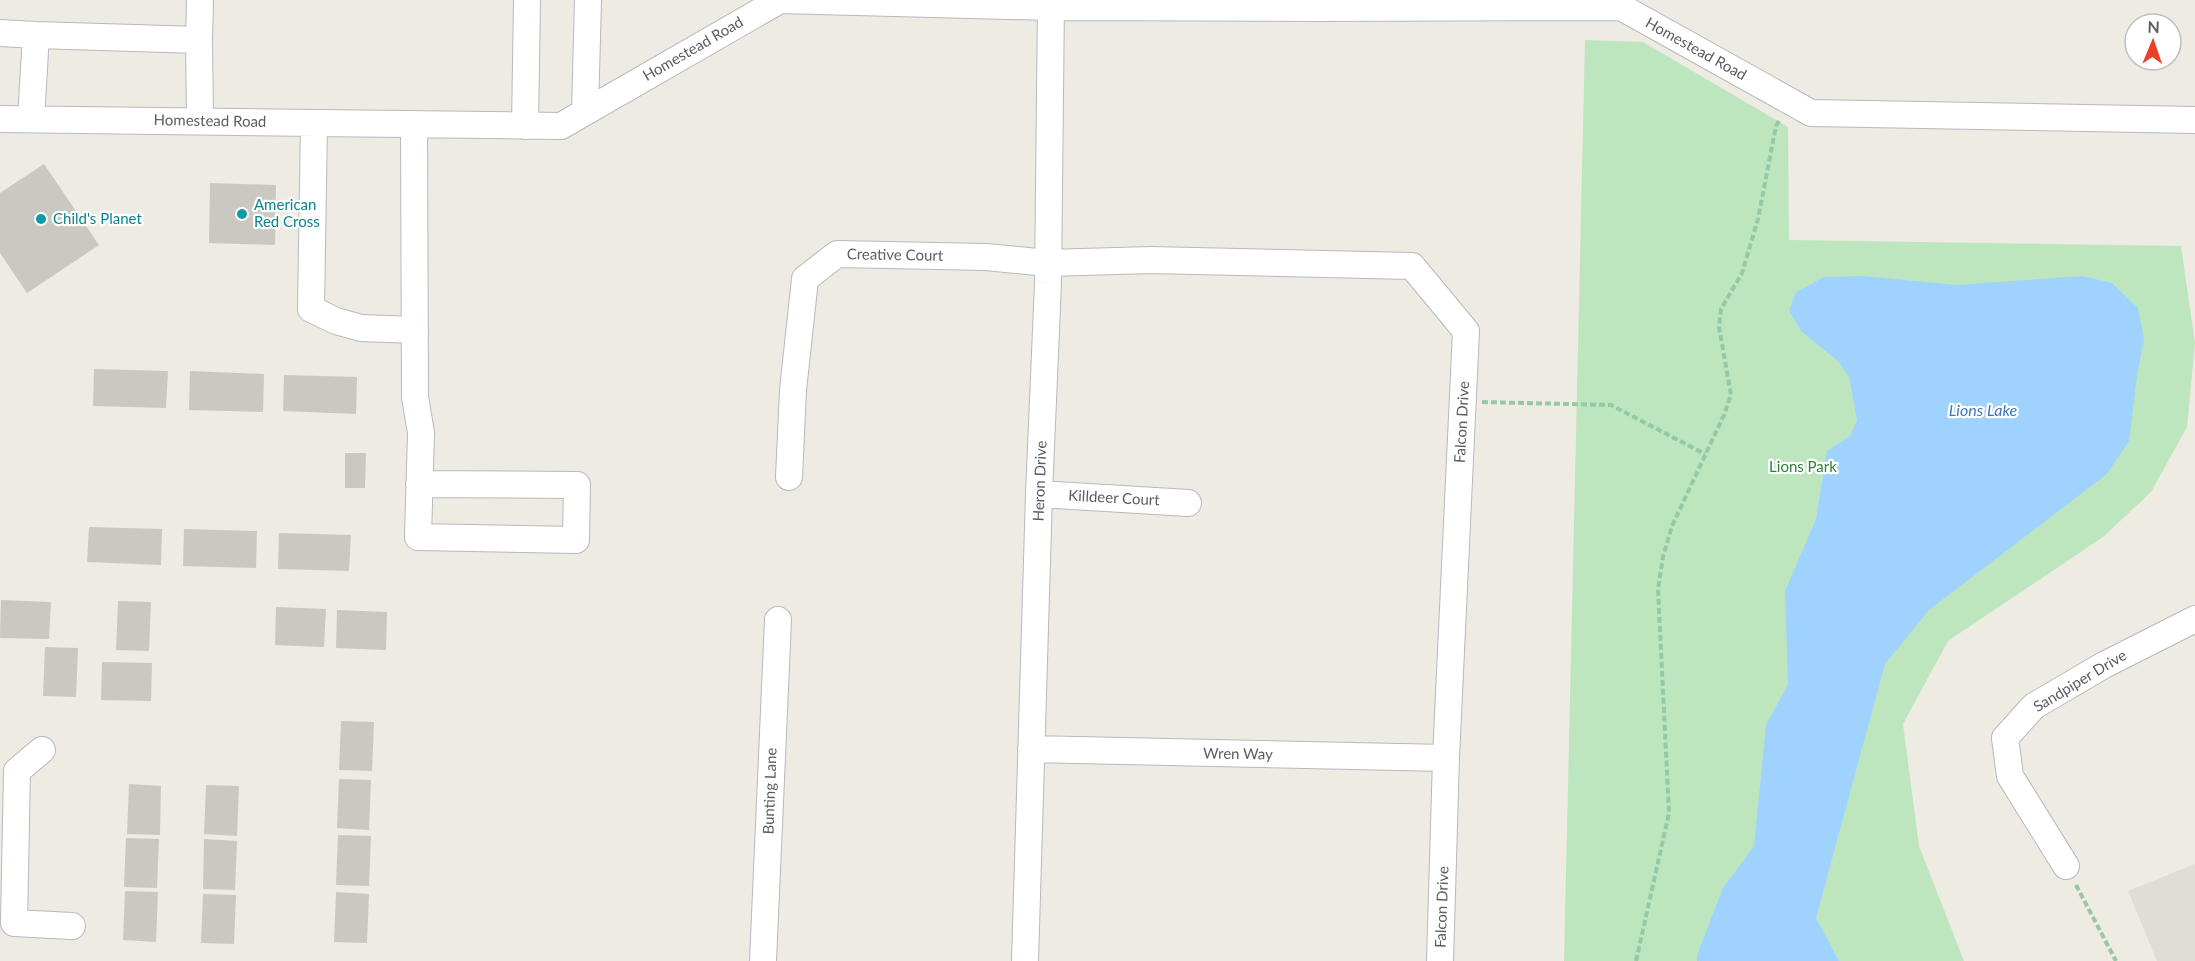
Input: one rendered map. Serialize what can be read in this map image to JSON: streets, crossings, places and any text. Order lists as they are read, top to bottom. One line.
{"streets":{"street":["Homestead Road","Creative Court","Falcon Drive","Heron Drive","Killdeer Court","Sandpiper Drive","Wren Way","Bunting Lane"]},"crossings":[["Homestead Road","Heron Drive"],["Creative Court","Falcon Drive"],["Creative Court","Heron Drive"],["Falcon Drive","Heron Drive"],["Falcon Drive","Wren Way"],["Heron Drive","Killdeer Court"],["Heron Drive","Wren Way"]],"water":["Lions Lake"],"parks":["Lions Park"],"places":["American Red Cross","Child's Planet"],"north":"top"}
